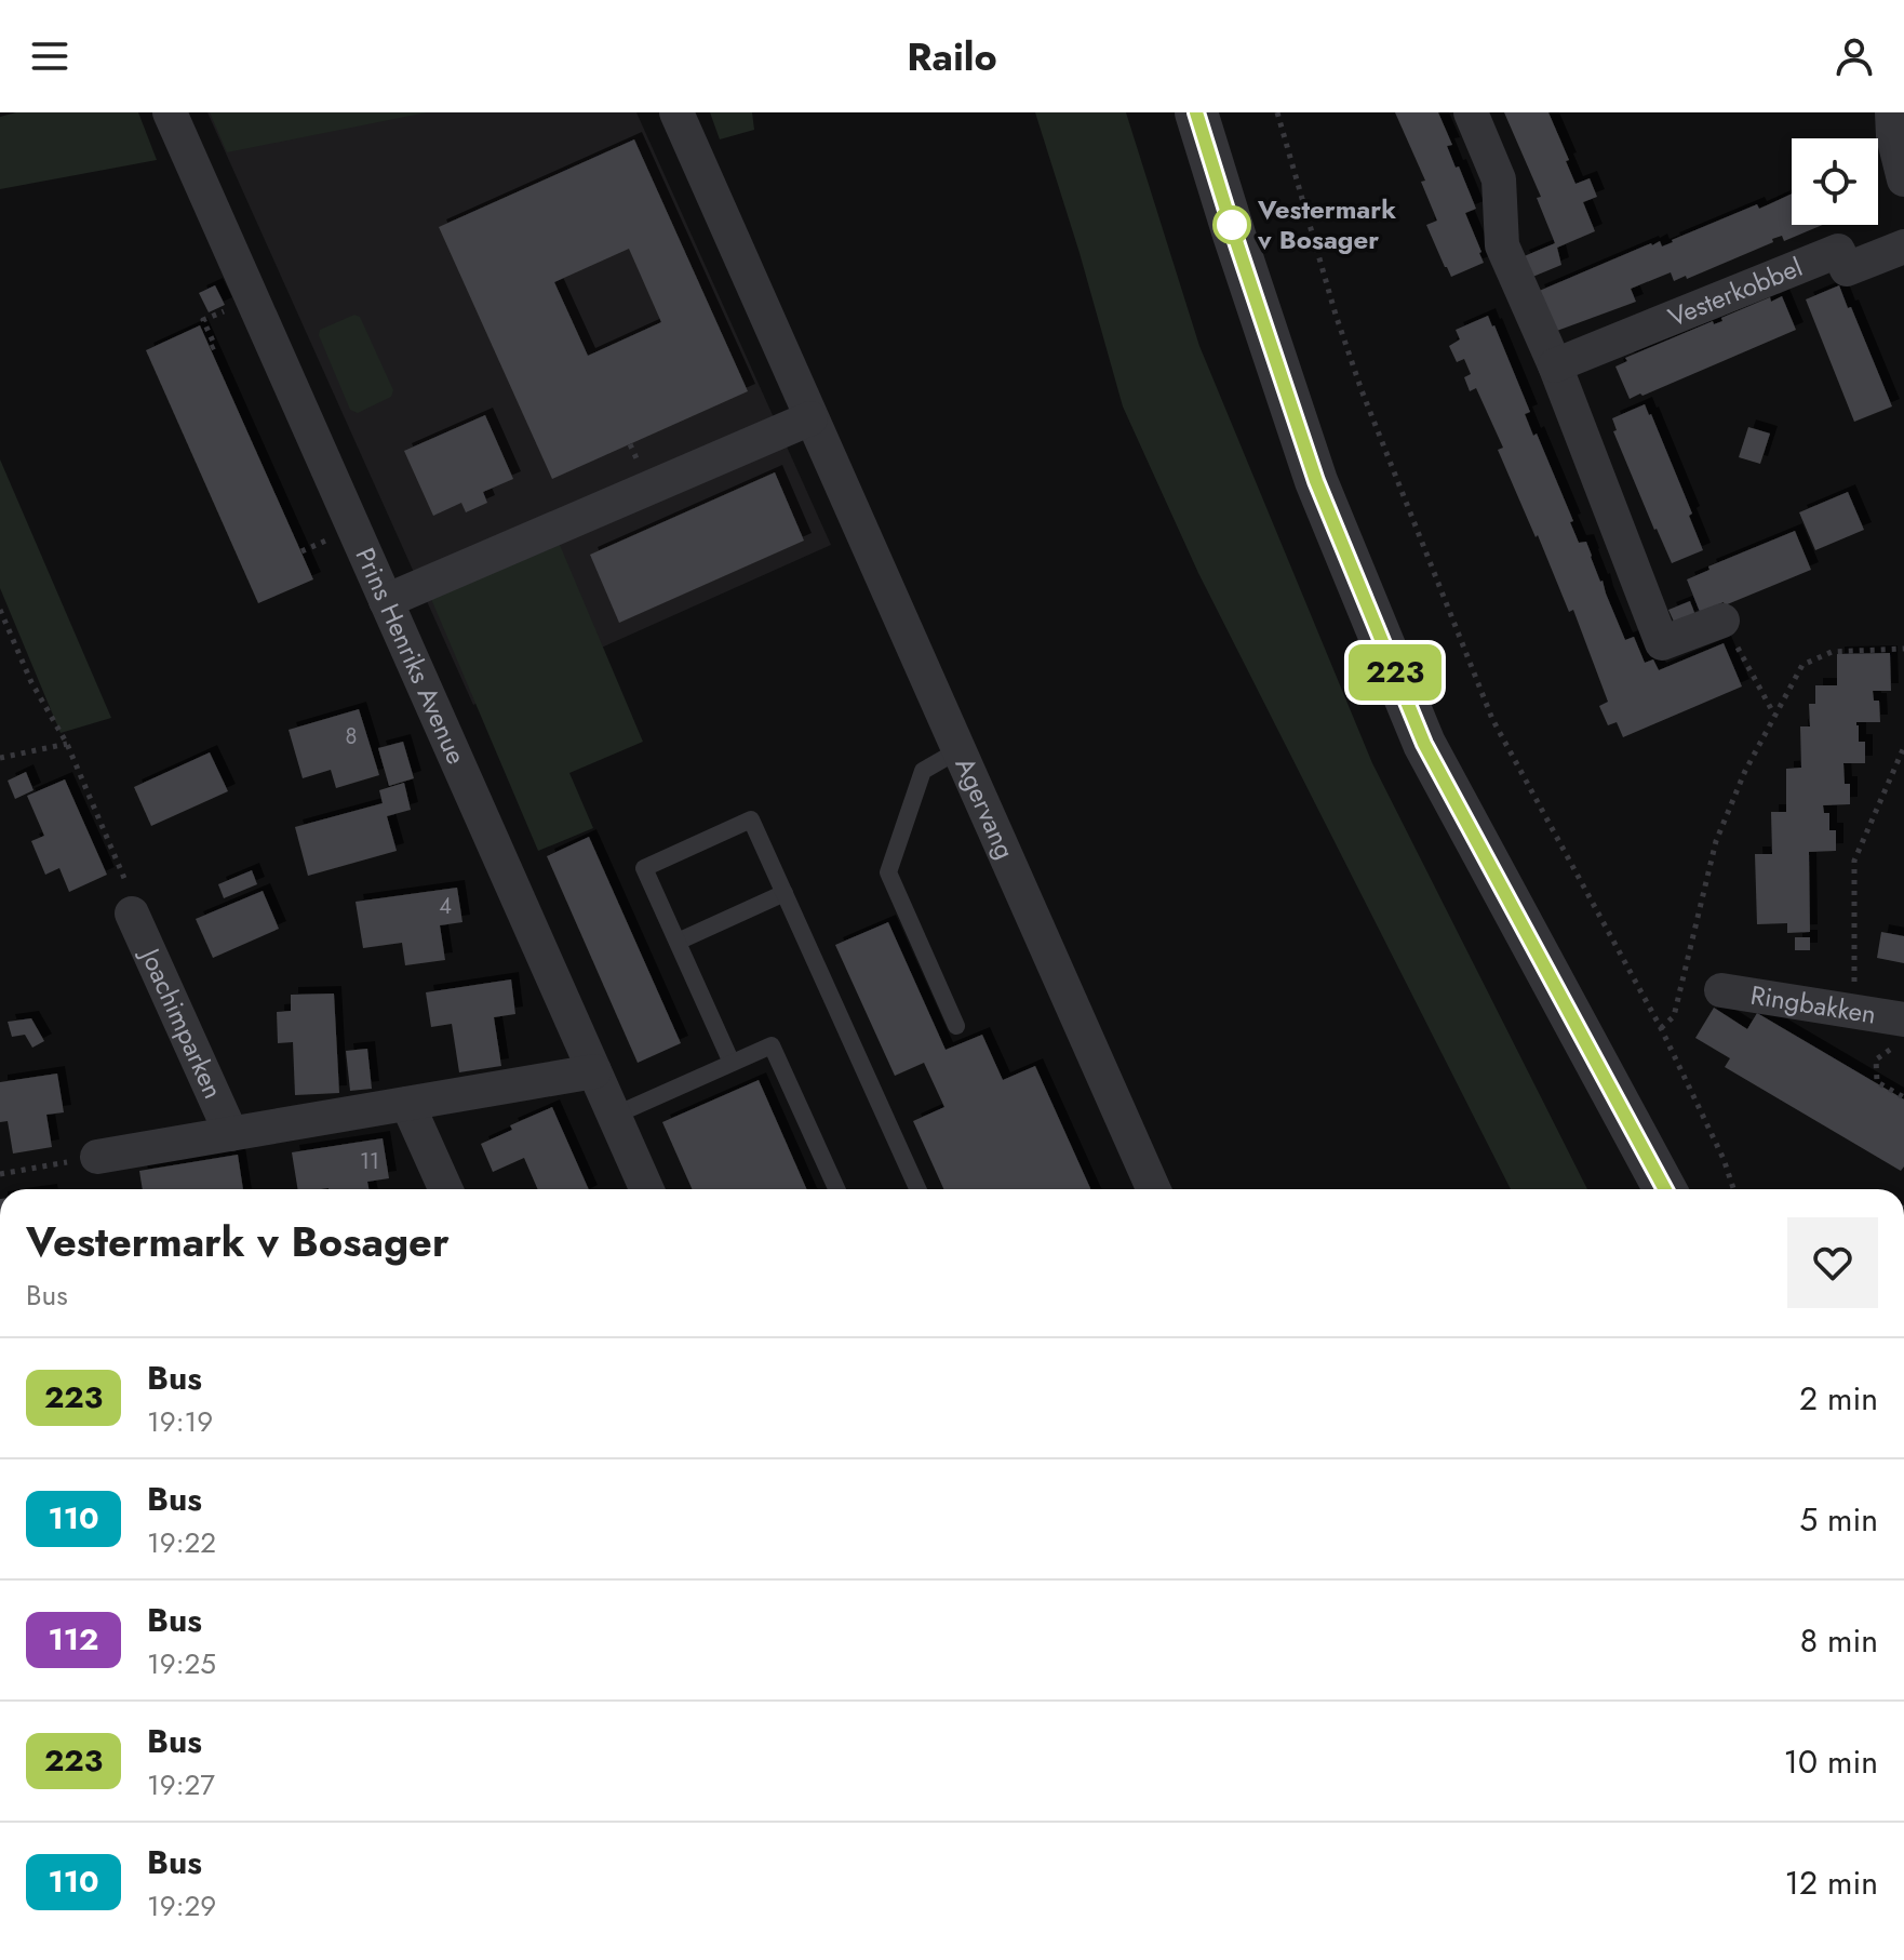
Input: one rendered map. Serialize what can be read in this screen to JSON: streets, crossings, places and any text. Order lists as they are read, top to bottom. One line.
{"streets":{"street":["Vesterkobbel","Prins Henriks Avenue","Agervang","Ringbakken","Joachimparken"]},"crossings":[["Prins Henriks Avenue","Joachimparken"]],"places":["Vestermark v Bosager"],"lines":["bus line 223"],"house_numbers":["8","4","11"],"page":{"header":"Railo","on_map":"223","heading":["Vestermark v Bosager","Bus"],"list":[{"mark":"223","name":"Bus","note":"19:19","value":"2 min"},{"mark":"110","name":"Bus","note":"19:22","value":"5 min"},{"mark":"112","name":"Bus","note":"19:25","value":"8 min"},{"mark":"223","name":"Bus","note":"19:27","value":"10 min"},{"mark":"110","name":"Bus","note":"19:29","value":"12 min"}]}}
